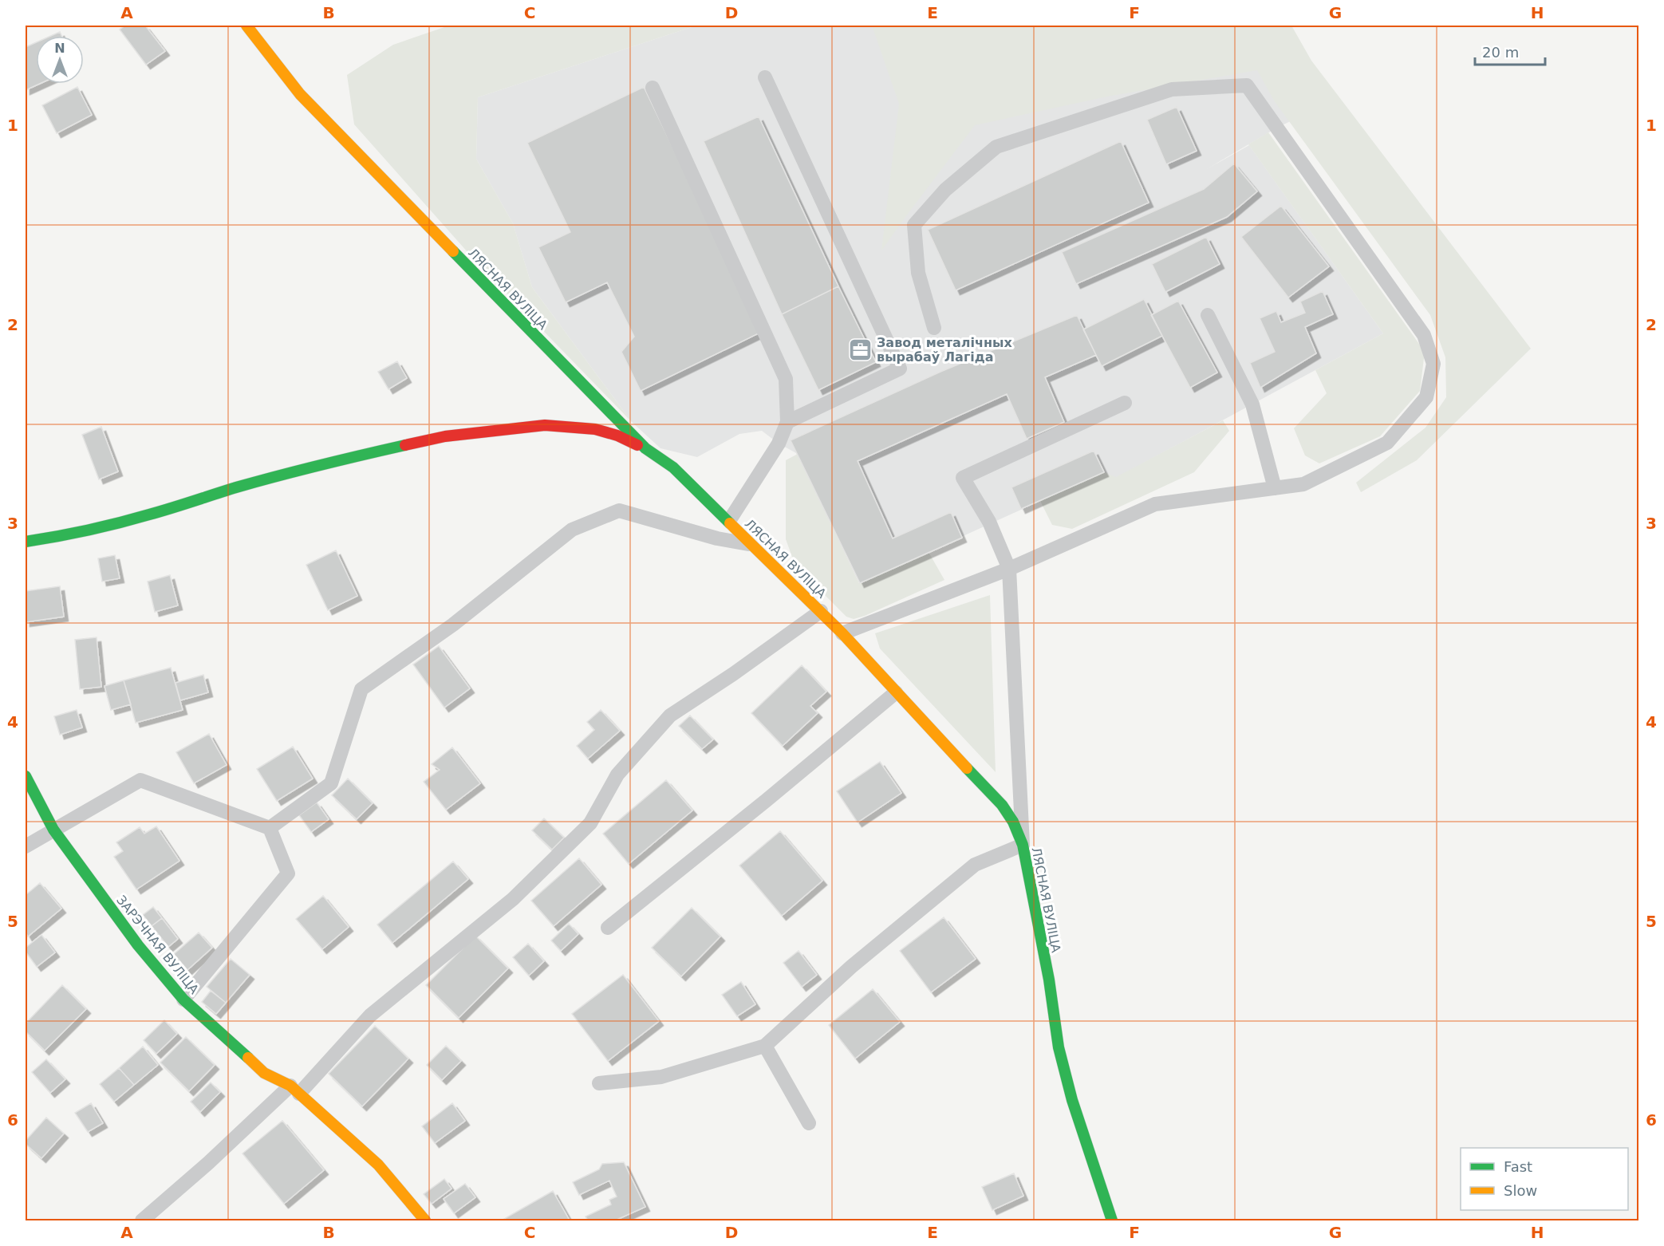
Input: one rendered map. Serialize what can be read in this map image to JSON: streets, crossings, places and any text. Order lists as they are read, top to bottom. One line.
{"streets":{"main road":["ЛЯСНАЯ ВУЛІЦА","ЗАРЭЧНАЯ ВУЛІЦА"]},"places":{"office":["Завод металічных вырабаў Лагіда"]},"legend":["Fast","Slow"],"scale_bar":"20 m","north":"top","grid":{"columns":["A","B","C","D","E","F","G","H"],"rows":["1","2","3","4","5","6"]}}
